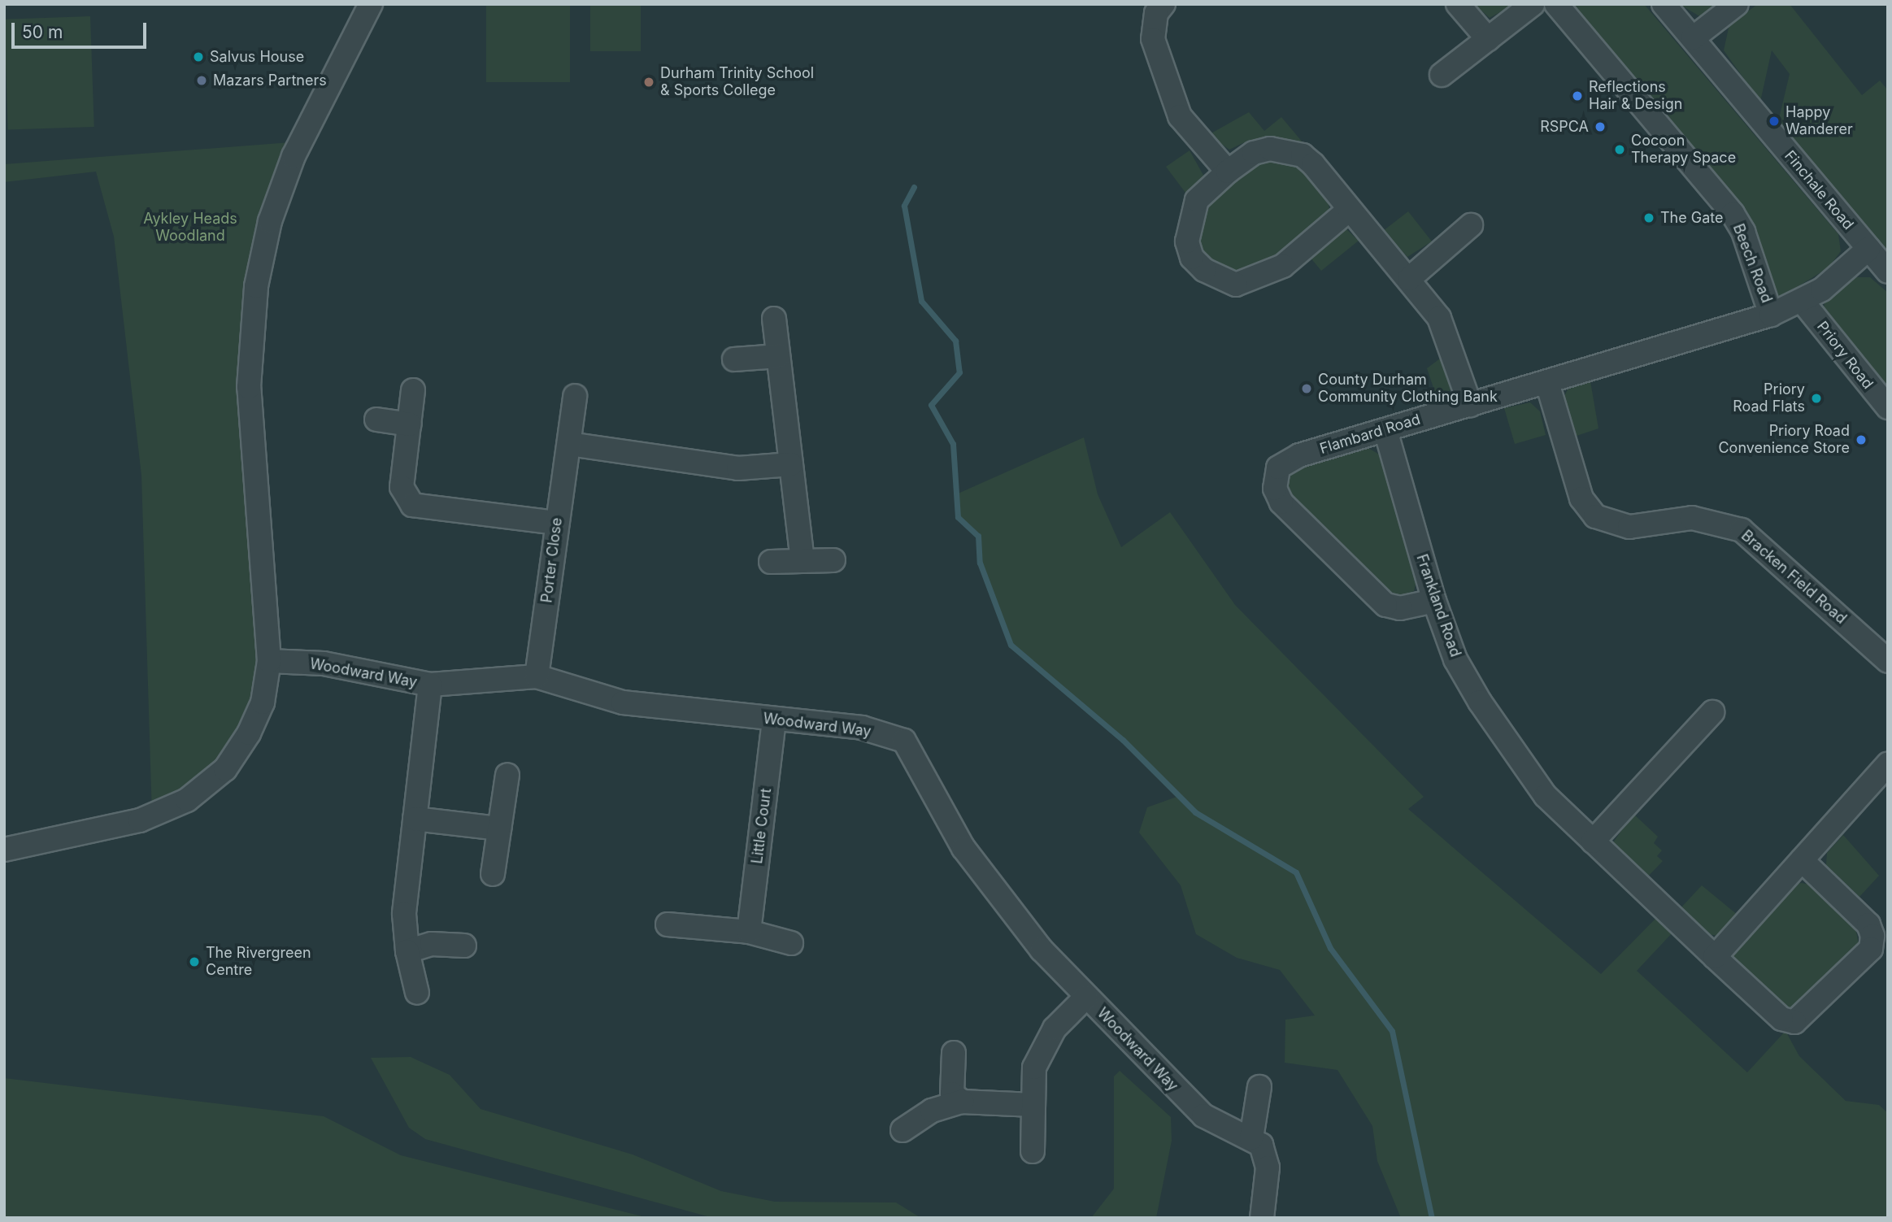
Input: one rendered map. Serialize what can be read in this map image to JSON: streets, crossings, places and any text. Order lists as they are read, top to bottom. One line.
{"streets":{"street":["Finchale Road","Beech Road","Priory Road","Flambard Road","Porter Close","Bracken Field Road","Frankland Road","Woodward Way","Little Court"]},"crossings":[["Finchale Road","Flambard Road"],["Beech Road","Flambard Road"],["Priory Road","Flambard Road"],["Flambard Road","Bracken Field Road"],["Flambard Road","Frankland Road"],["Porter Close","Woodward Way"],["Woodward Way","Little Court"]],"parks":["Aykley Heads Woodland"],"places":["Salvus House","Mazars Partners","Durham Trinity School & Sports College","Reflections Hair & Design","Happy Wanderer","RSPCA","Cocoon Therapy Space","The Gate","County Durham Community Clothing Bank","Priory Road Flats","Priory Road Convenience Store","The Rivergreen Centre"],"scale_bar":"50 m"}
